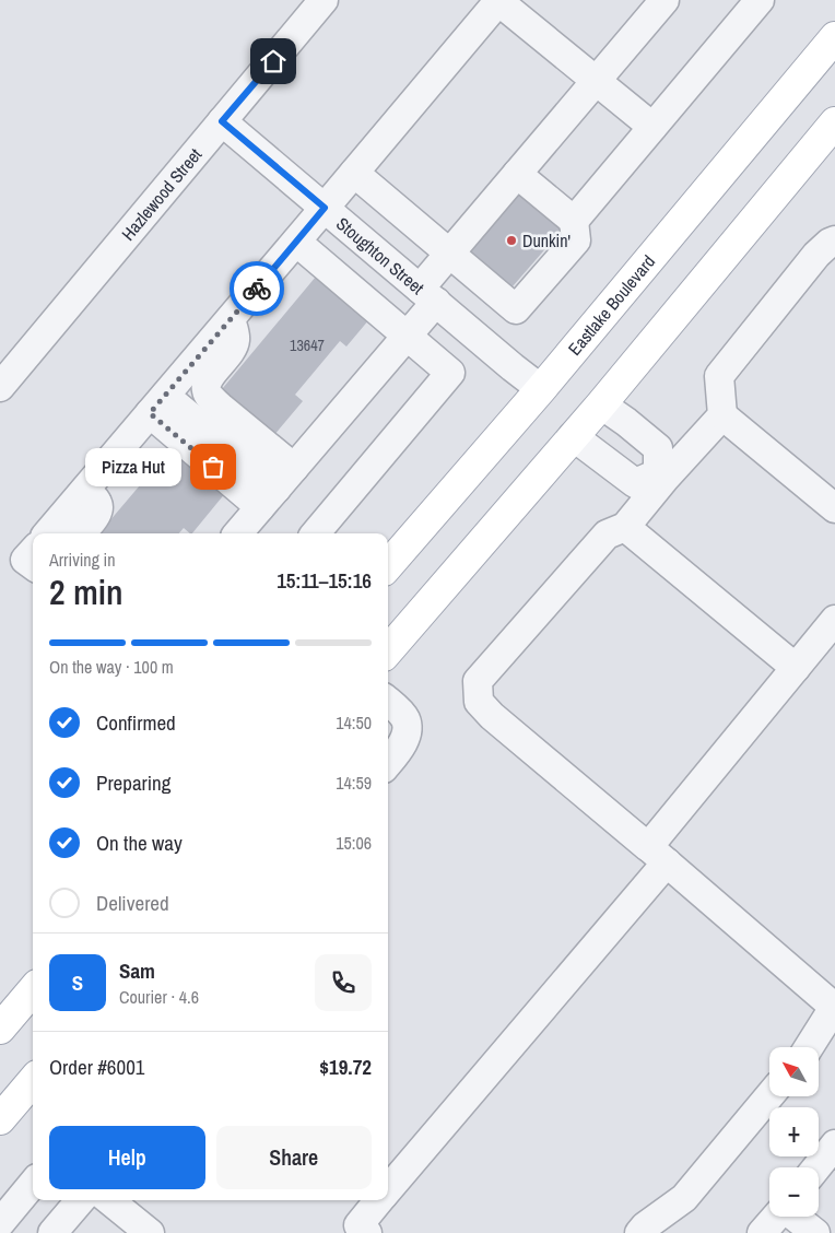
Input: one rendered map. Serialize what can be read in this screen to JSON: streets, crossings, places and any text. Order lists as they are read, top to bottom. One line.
{"streets":{"main road":["Eastlake Boulevard"],"street":["Hazlewood Street","Stoughton Street"]},"crossings":[["Hazlewood Street","Stoughton Street"],["Stoughton Street","Eastlake Boulevard"]],"places":["Dunkin'","Pizza Hut"],"house_numbers":["13647"],"north":"top left","page":{"bubble":"Pizza Hut","heading":["2 min","Arriving in","15:11–15:16"],"panel":["Sam","Courier · 4.6","Order #6001","$19.72"],"bar":"On the way · 100 m","list":[["Confirmed","14:50"],["Preparing","14:59"],["On the way","15:06"],"Delivered"],"round":"S","map_buttons":["+","−"],"buttons":["Help","Share"]}}
